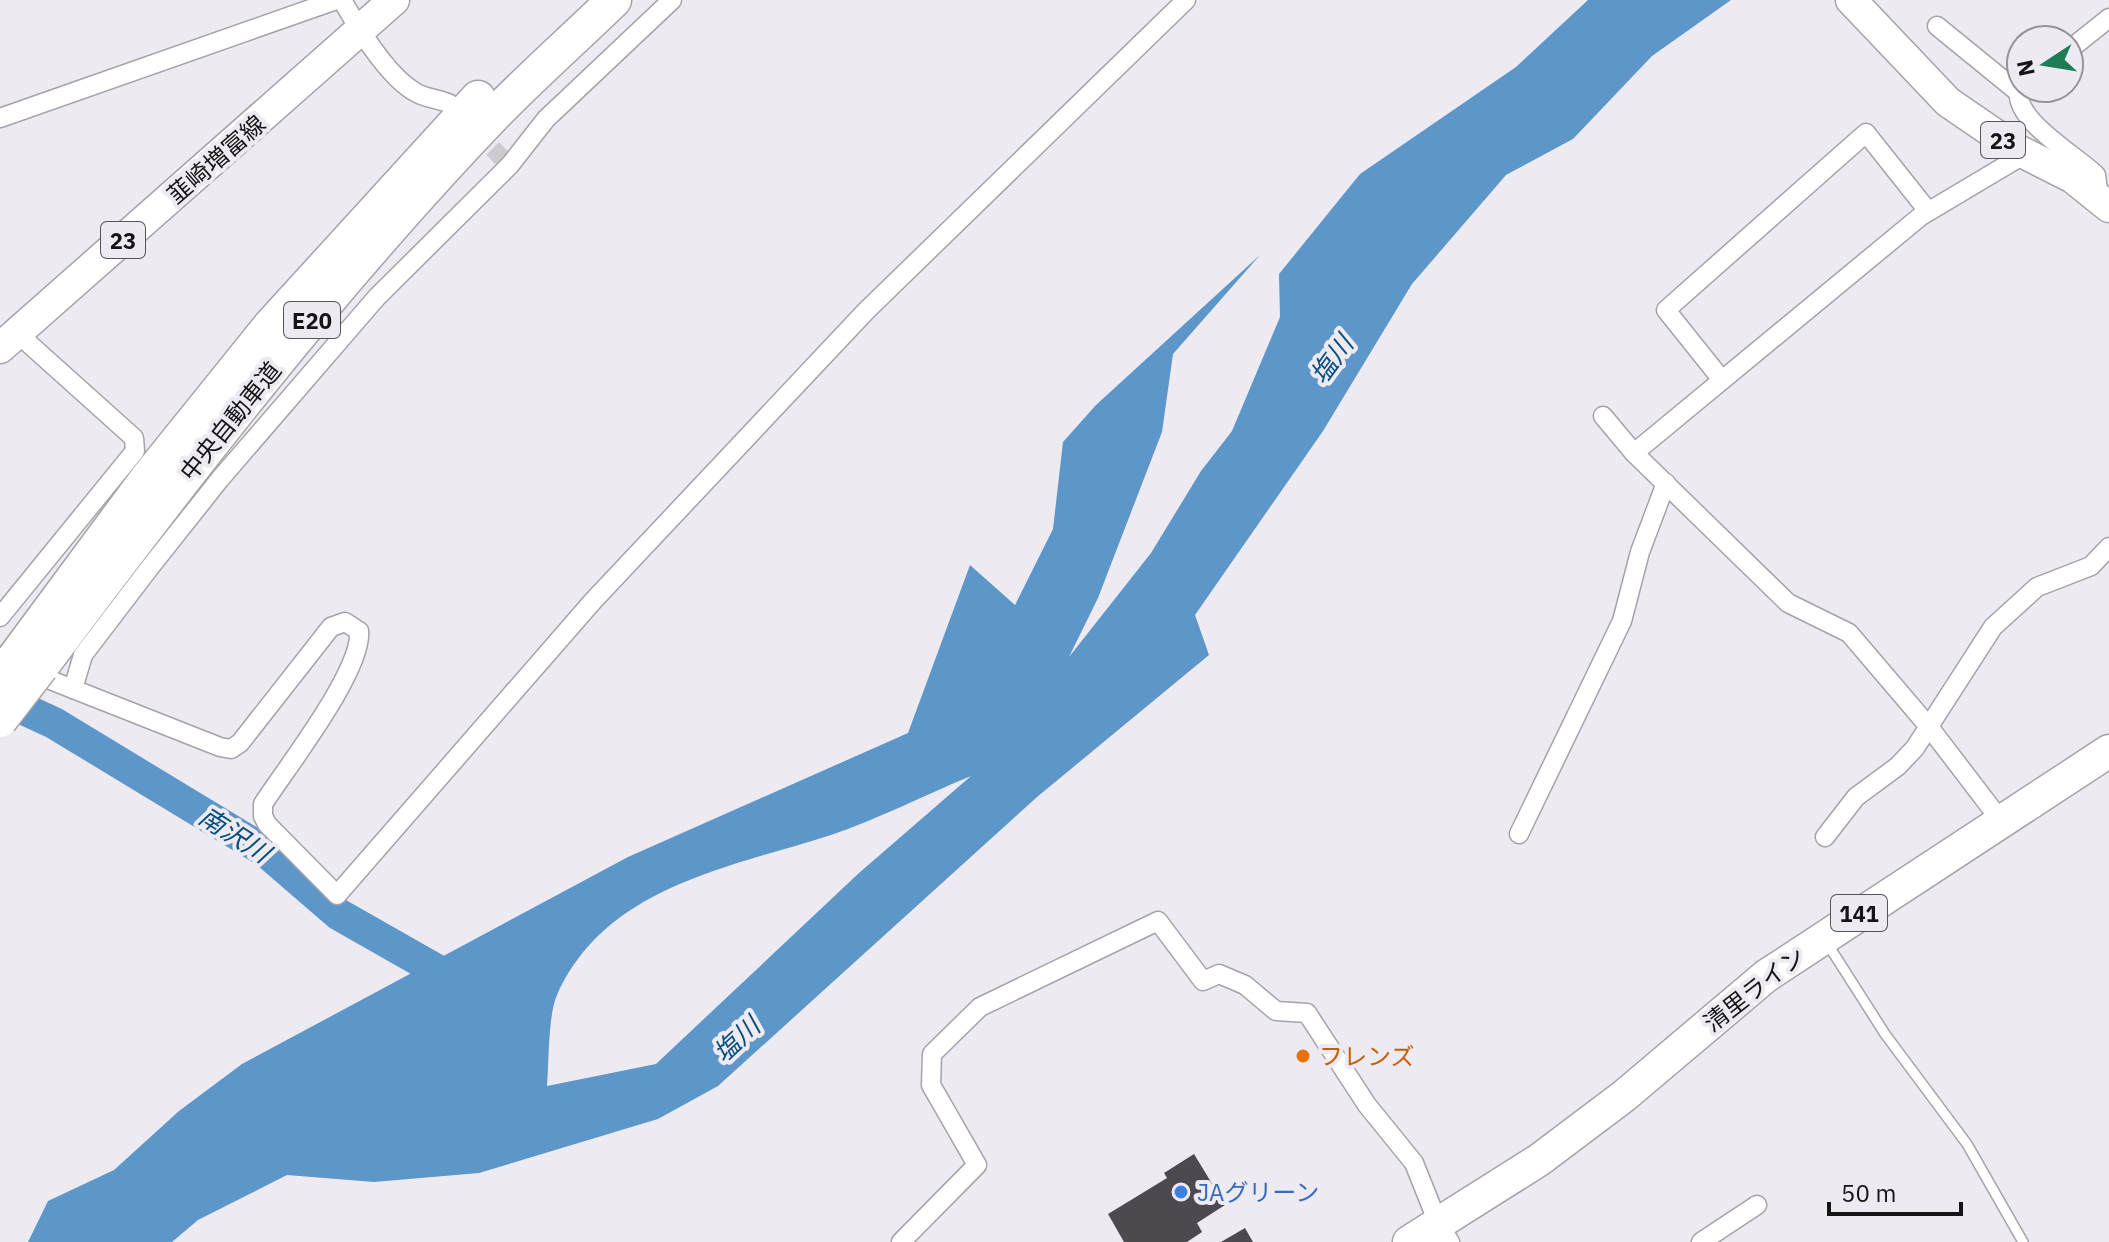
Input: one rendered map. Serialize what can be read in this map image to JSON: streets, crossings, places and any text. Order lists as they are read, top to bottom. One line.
{"streets":{"highway":["E20","中央自動車道","141","清里ライン"],"main road":["23","韮崎増富線"]},"water":["塩川","南沢川"],"places":["フレンズ","JAグリーン"],"scale_bar":"50 m","north":"left"}
